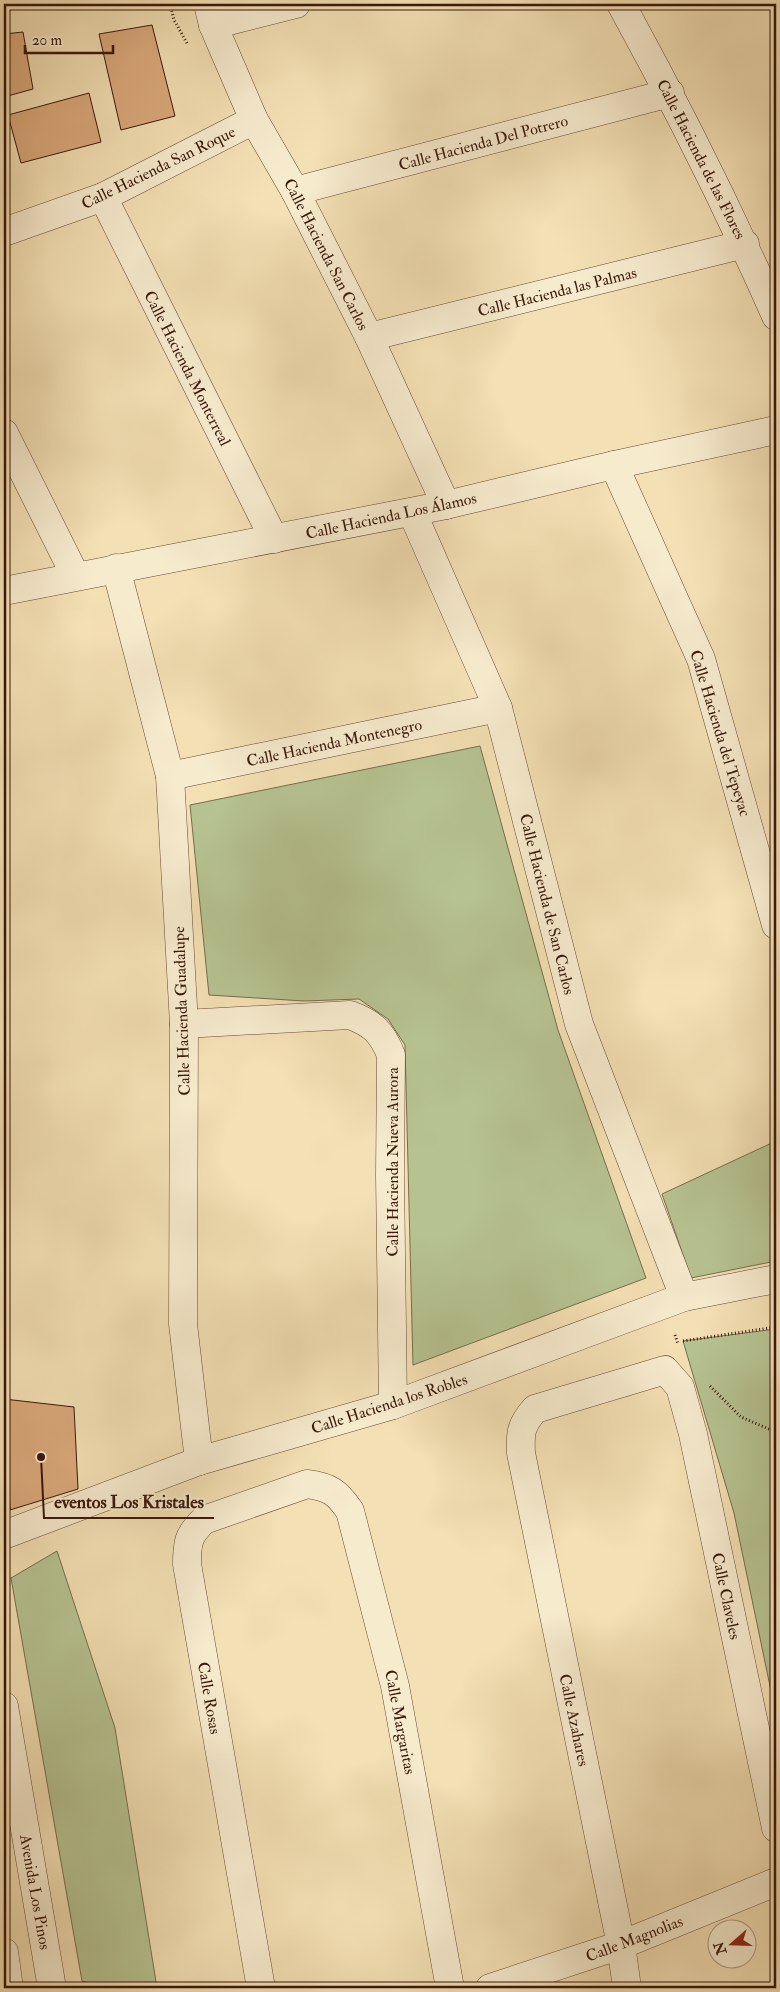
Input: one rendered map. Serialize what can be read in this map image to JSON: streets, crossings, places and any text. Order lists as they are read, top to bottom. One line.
{"streets":{"street":["Calle Hacienda Del Potrero","Calle Hacienda de las Flores","Calle Hacienda San Roque","Calle Hacienda San Carlos","Calle Hacienda las Palmas","Calle Hacienda Monterreal","Calle Hacienda Los Álamos","Calle Hacienda del Tepeyac","Calle Hacienda Montenegro","Calle Hacienda de San Carlos","Calle Hacienda Guadalupe","Calle Hacienda Nueva Aurora","Calle Hacienda los Robles","Calle Claveles","Calle Rosas","Calle Azahares","Calle Margaritas","Avenida Los Pinos","Calle Magnolias"]},"crossings":[["Calle Hacienda Del Potrero","Calle Hacienda de las Flores"],["Calle Hacienda Del Potrero","Calle Hacienda San Carlos"],["Calle Hacienda de las Flores","Calle Hacienda las Palmas"],["Calle Hacienda San Roque","Calle Hacienda San Carlos"],["Calle Hacienda San Roque","Calle Hacienda Monterreal"],["Calle Hacienda San Carlos","Calle Hacienda las Palmas"],["Calle Hacienda San Carlos","Calle Hacienda Los Álamos"],["Calle Hacienda Monterreal","Calle Hacienda Los Álamos"],["Calle Hacienda Los Álamos","Calle Hacienda del Tepeyac"],["Calle Hacienda Los Álamos","Calle Hacienda de San Carlos"],["Calle Hacienda Los Álamos","Calle Hacienda Guadalupe"],["Calle Hacienda Montenegro","Calle Hacienda de San Carlos"],["Calle Hacienda Montenegro","Calle Hacienda Guadalupe"],["Calle Hacienda de San Carlos","Calle Hacienda los Robles"],["Calle Hacienda Guadalupe","Calle Hacienda Nueva Aurora"],["Calle Hacienda Guadalupe","Calle Hacienda los Robles"],["Calle Hacienda Nueva Aurora","Calle Hacienda los Robles"],["Calle Claveles","Calle Azahares"],["Calle Rosas","Calle Margaritas"],["Calle Azahares","Calle Magnolias"]],"places":["eventos Los Kristales"],"scale_bar":"20 m","north":"left"}
